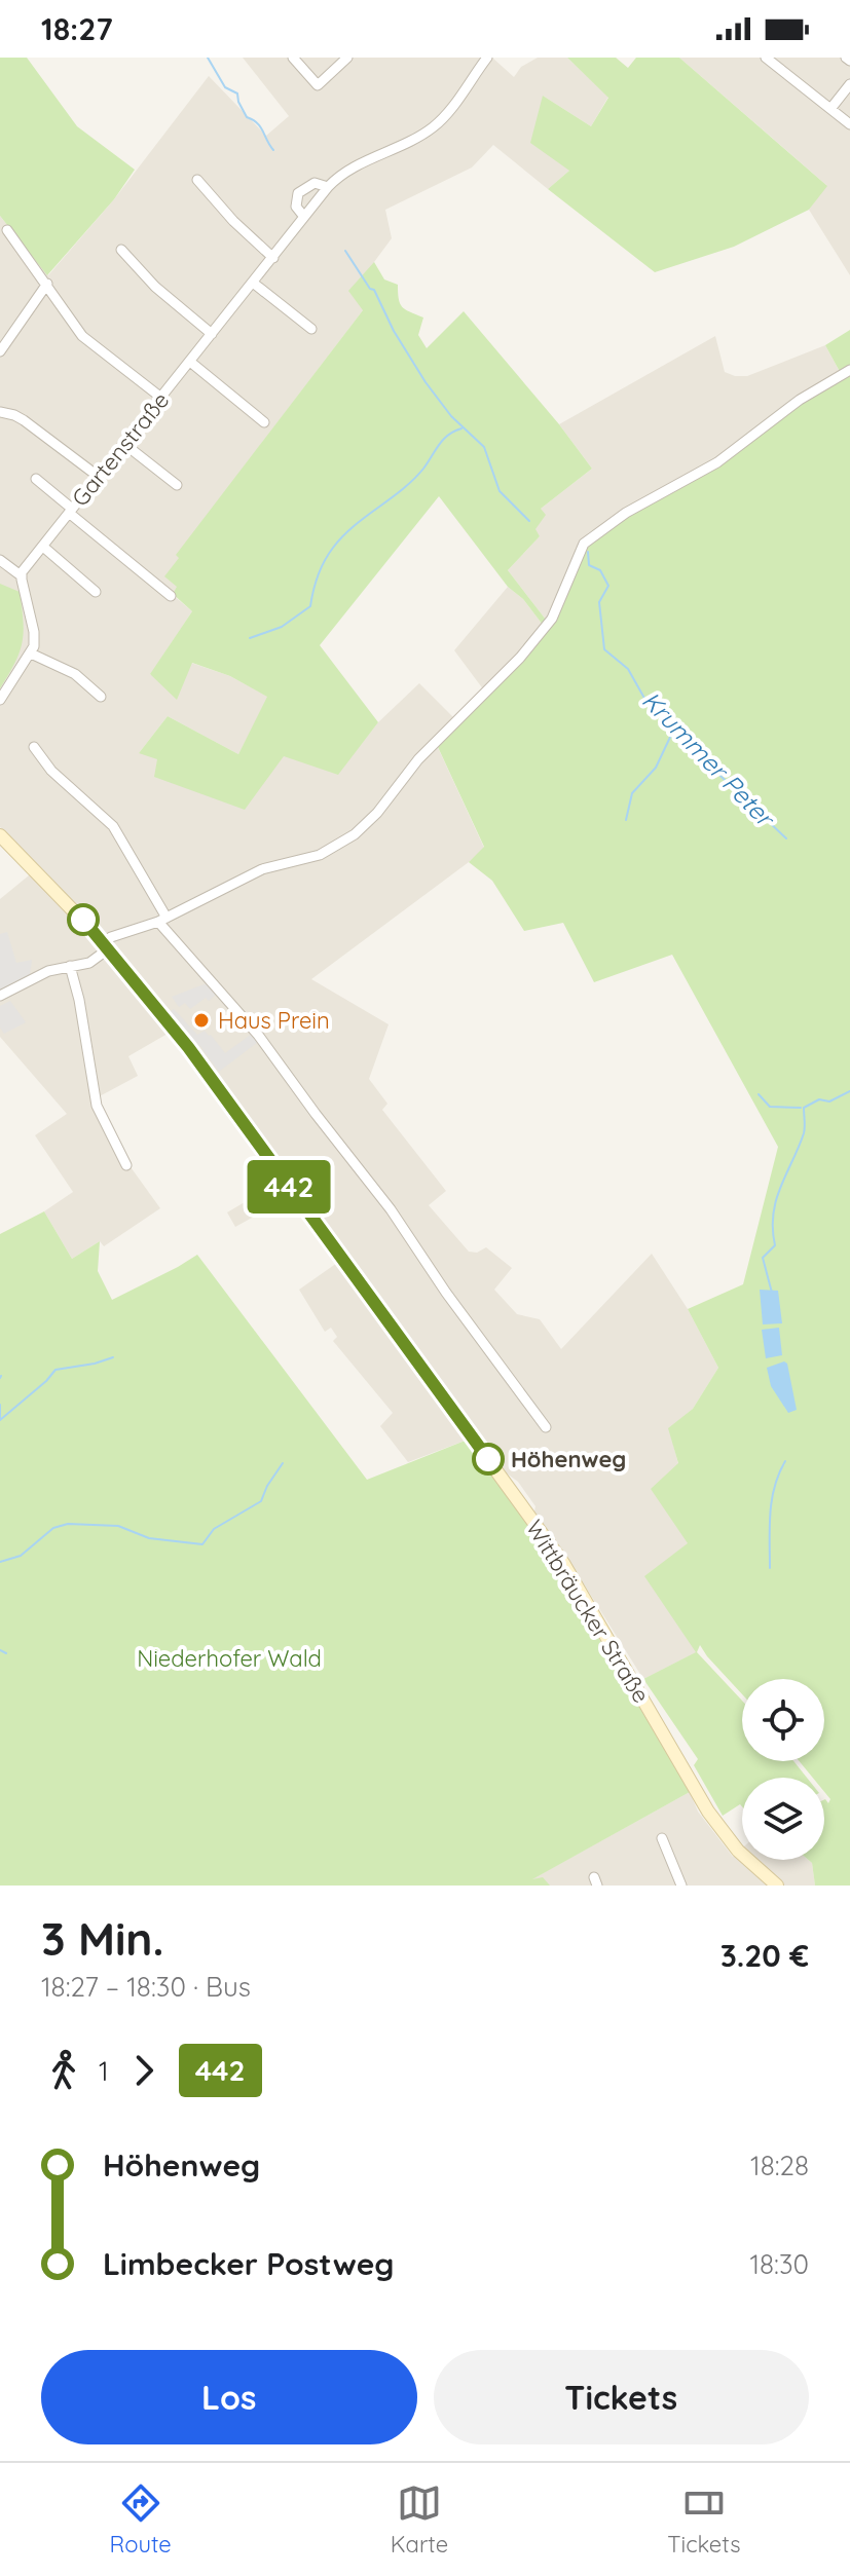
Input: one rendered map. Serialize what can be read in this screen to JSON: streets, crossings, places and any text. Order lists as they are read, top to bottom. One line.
{"streets":{"main road":["Wittbräucker Straße"],"street":["Gartenstraße"]},"water":["Krummer Peter"],"parks":["Niederhofer Wald"],"places":["Haus Prein","Höhenweg"],"lines":["bus line 442"],"page":{"status":"18:27","on_map":"442","heading":["3 Min.","18:27 – 18:30 · Bus","3.20 €"],"legs":["1","442"],"list":[{"name":"Höhenweg","value":"18:28"},{"name":"Limbecker Postweg","value":"18:30"}],"buttons":["Los","Tickets"],"tabs":["Route","Karte","Tickets"]}}
